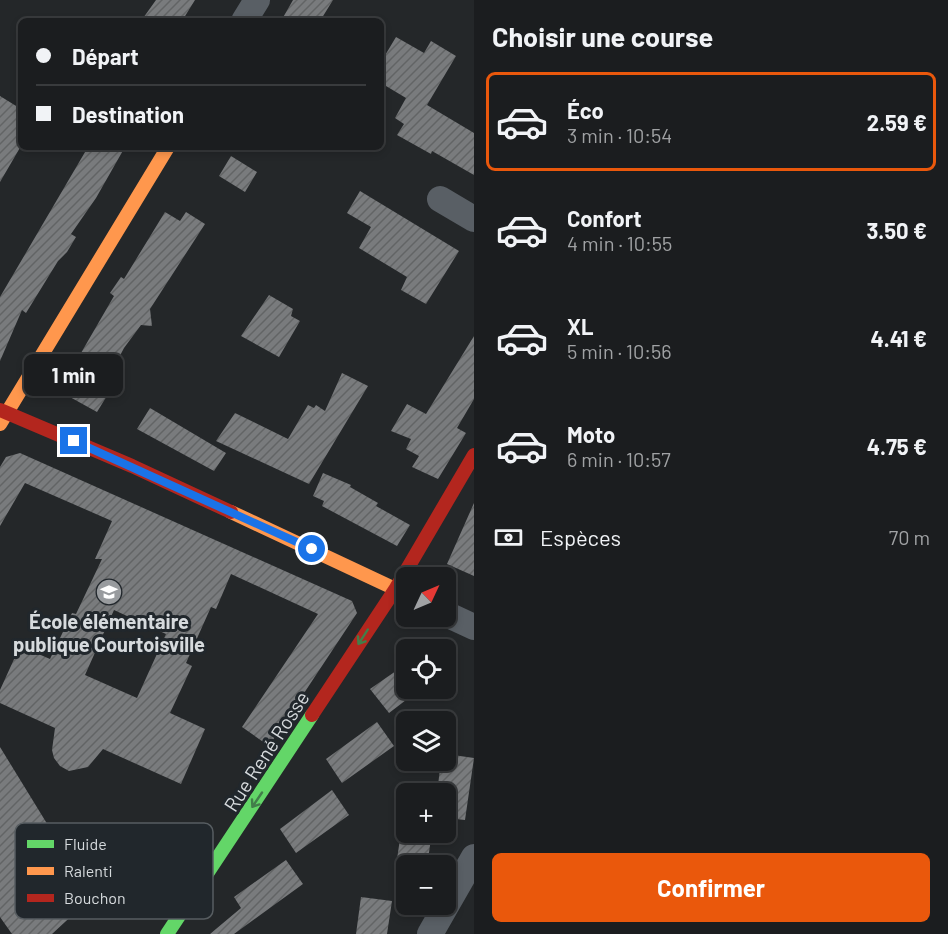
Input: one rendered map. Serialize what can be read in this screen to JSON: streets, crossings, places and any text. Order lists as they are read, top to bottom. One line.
{"streets":{"street":["Rue René Rosse"]},"one_way":["Rue René Rosse"],"places":{"school or university":["École élémentaire publique Courtoisville"]},"legend":["Fluide","Ralenti","Bouchon"],"north":"top right","page":{"heading":"Choisir une course","banner":["Départ","Destination"],"list":[{"name":"Éco","note":"3 min · 10:54","value":"2.59 €"},{"name":"Confort","note":"4 min · 10:55","value":"3.50 €"},{"name":"XL","note":"5 min · 10:56","value":"4.41 €"},{"name":"Moto","note":"6 min · 10:57","value":"4.75 €"}],"bubble":"1 min","pay":["Espèces","70 m"],"map_buttons":["+","−"],"buttons":"Confirmer"}}
